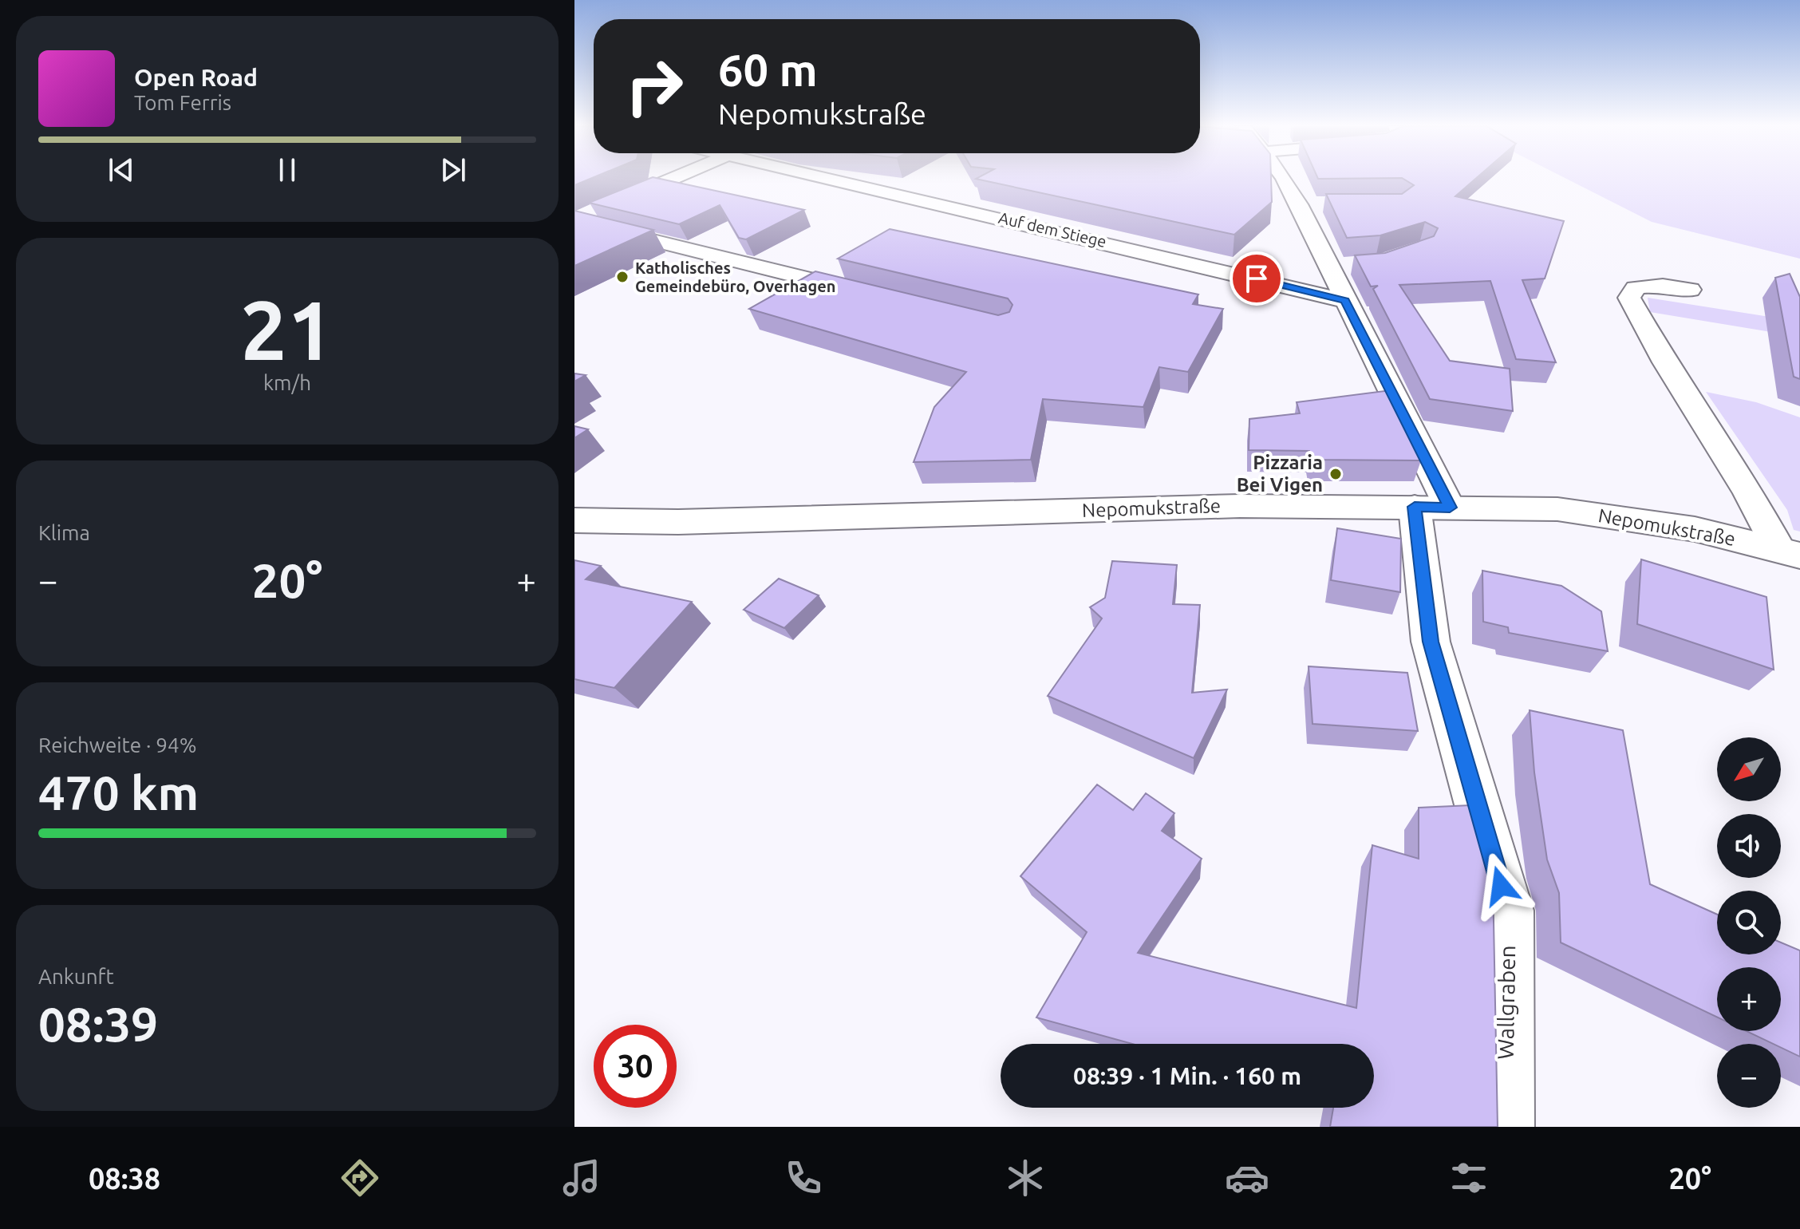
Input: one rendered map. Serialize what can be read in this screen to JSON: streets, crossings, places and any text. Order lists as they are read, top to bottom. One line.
{"streets":{"street":["Auf dem Stiege","Nepomukstraße","Wallgraben"]},"crossings":[["Nepomukstraße","Wallgraben"]],"places":["Katholisches Gemeindebüro, Overhagen","Pizzaria Bei Vigen"],"north":"bottom left","page":{"turn":["60 m","Nepomukstraße"],"song":["Open Road","Tom Ferris"],"tile":[["21","km/h"],"Klima",["Reichweite · 94%","470 km"],["Ankunft","08:39"]],"heat":["−","20°","+"],"map_buttons":["+","−"],"limit":"30","trip":"08:39 · 1 Min. · 160 m","tabs":["08:38","20°"]}}
